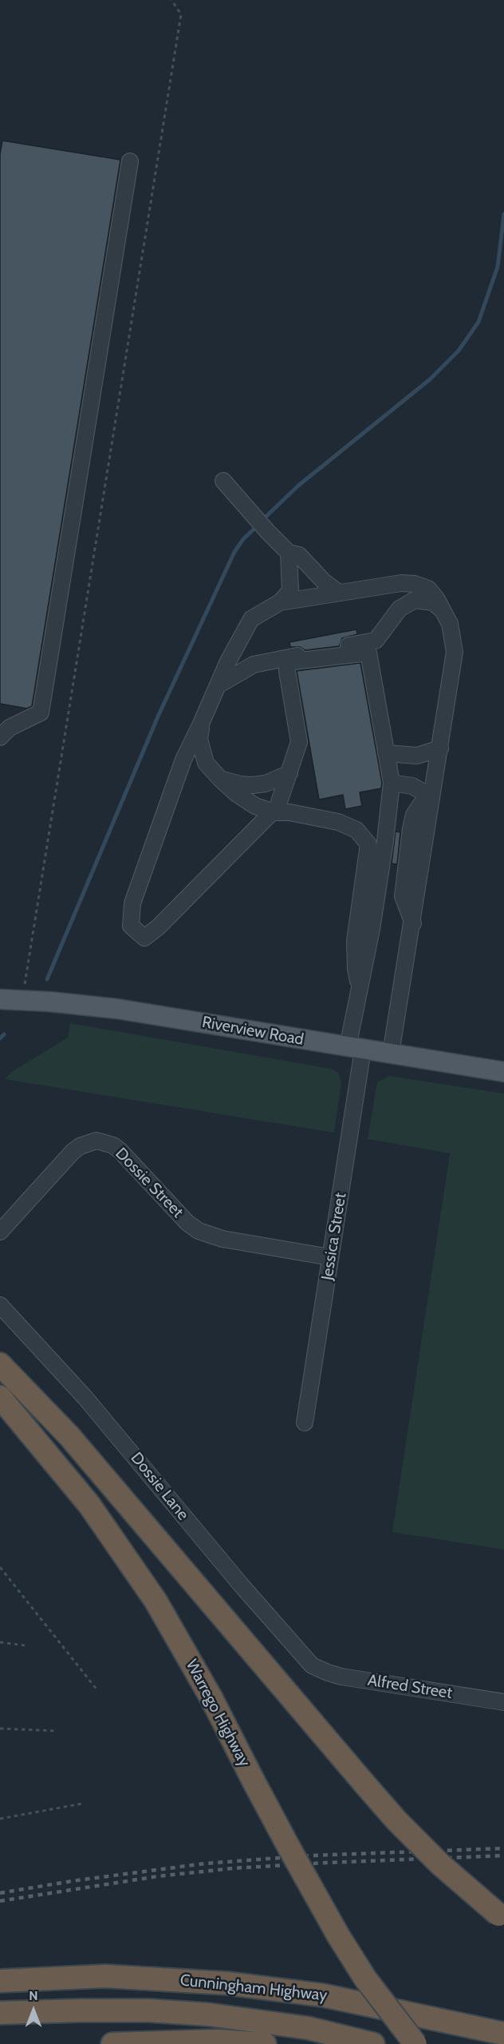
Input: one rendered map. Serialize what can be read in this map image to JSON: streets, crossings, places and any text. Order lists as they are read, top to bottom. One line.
{"streets":{"highway":["Warrego Highway","Cunningham Highway"],"main road":["Riverview Road"],"street":["Dossie Street","Jessica Street","Dossie Lane","Alfred Street"]},"crossings":[["Riverview Road","Jessica Street"],["Dossie Street","Jessica Street"],["Dossie Lane","Alfred Street"]],"north":"top"}
